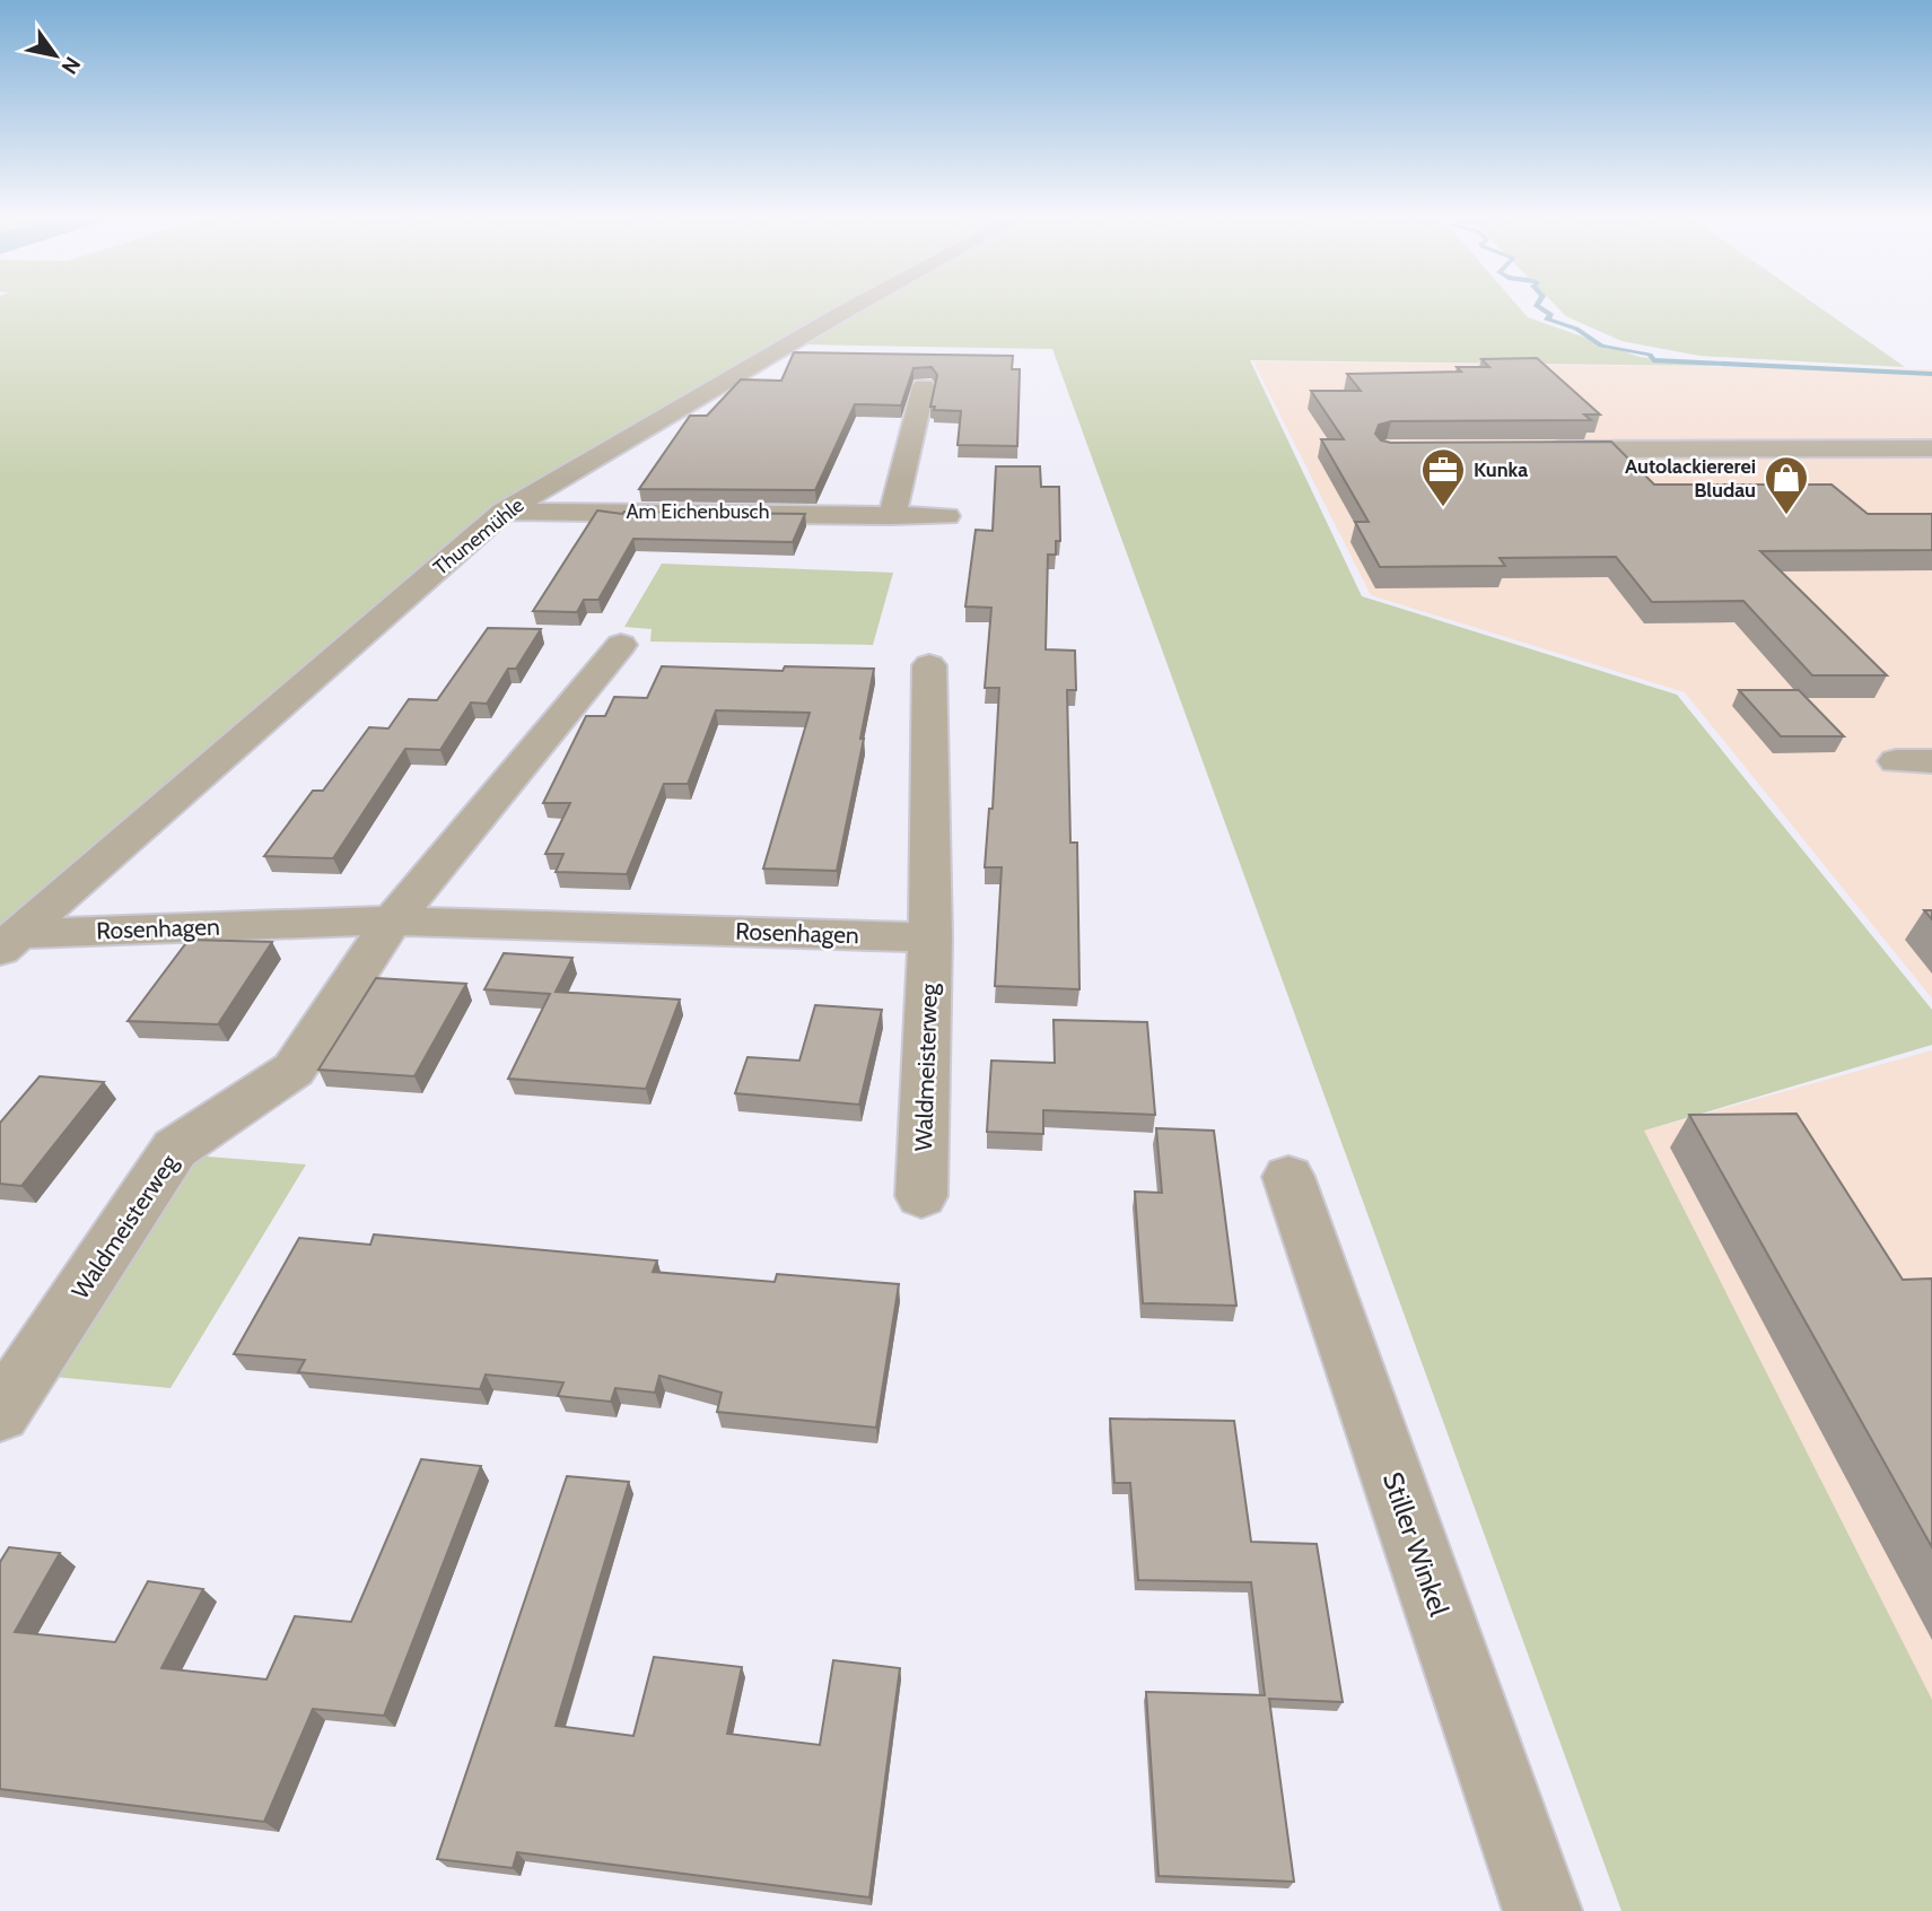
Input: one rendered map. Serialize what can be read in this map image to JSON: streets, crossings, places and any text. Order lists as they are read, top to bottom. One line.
{"streets":{"street":["Am Eichenbusch","Thunemühle","Rosenhagen","Waldmeisterweg","Stiller Winkel"]},"crossings":[["Am Eichenbusch","Thunemühle"],["Thunemühle","Rosenhagen"],["Rosenhagen","Waldmeisterweg"]],"places":{"office":["Kunka"],"shop":["Autolackiererei Bludau"]},"north":"bottom right"}
